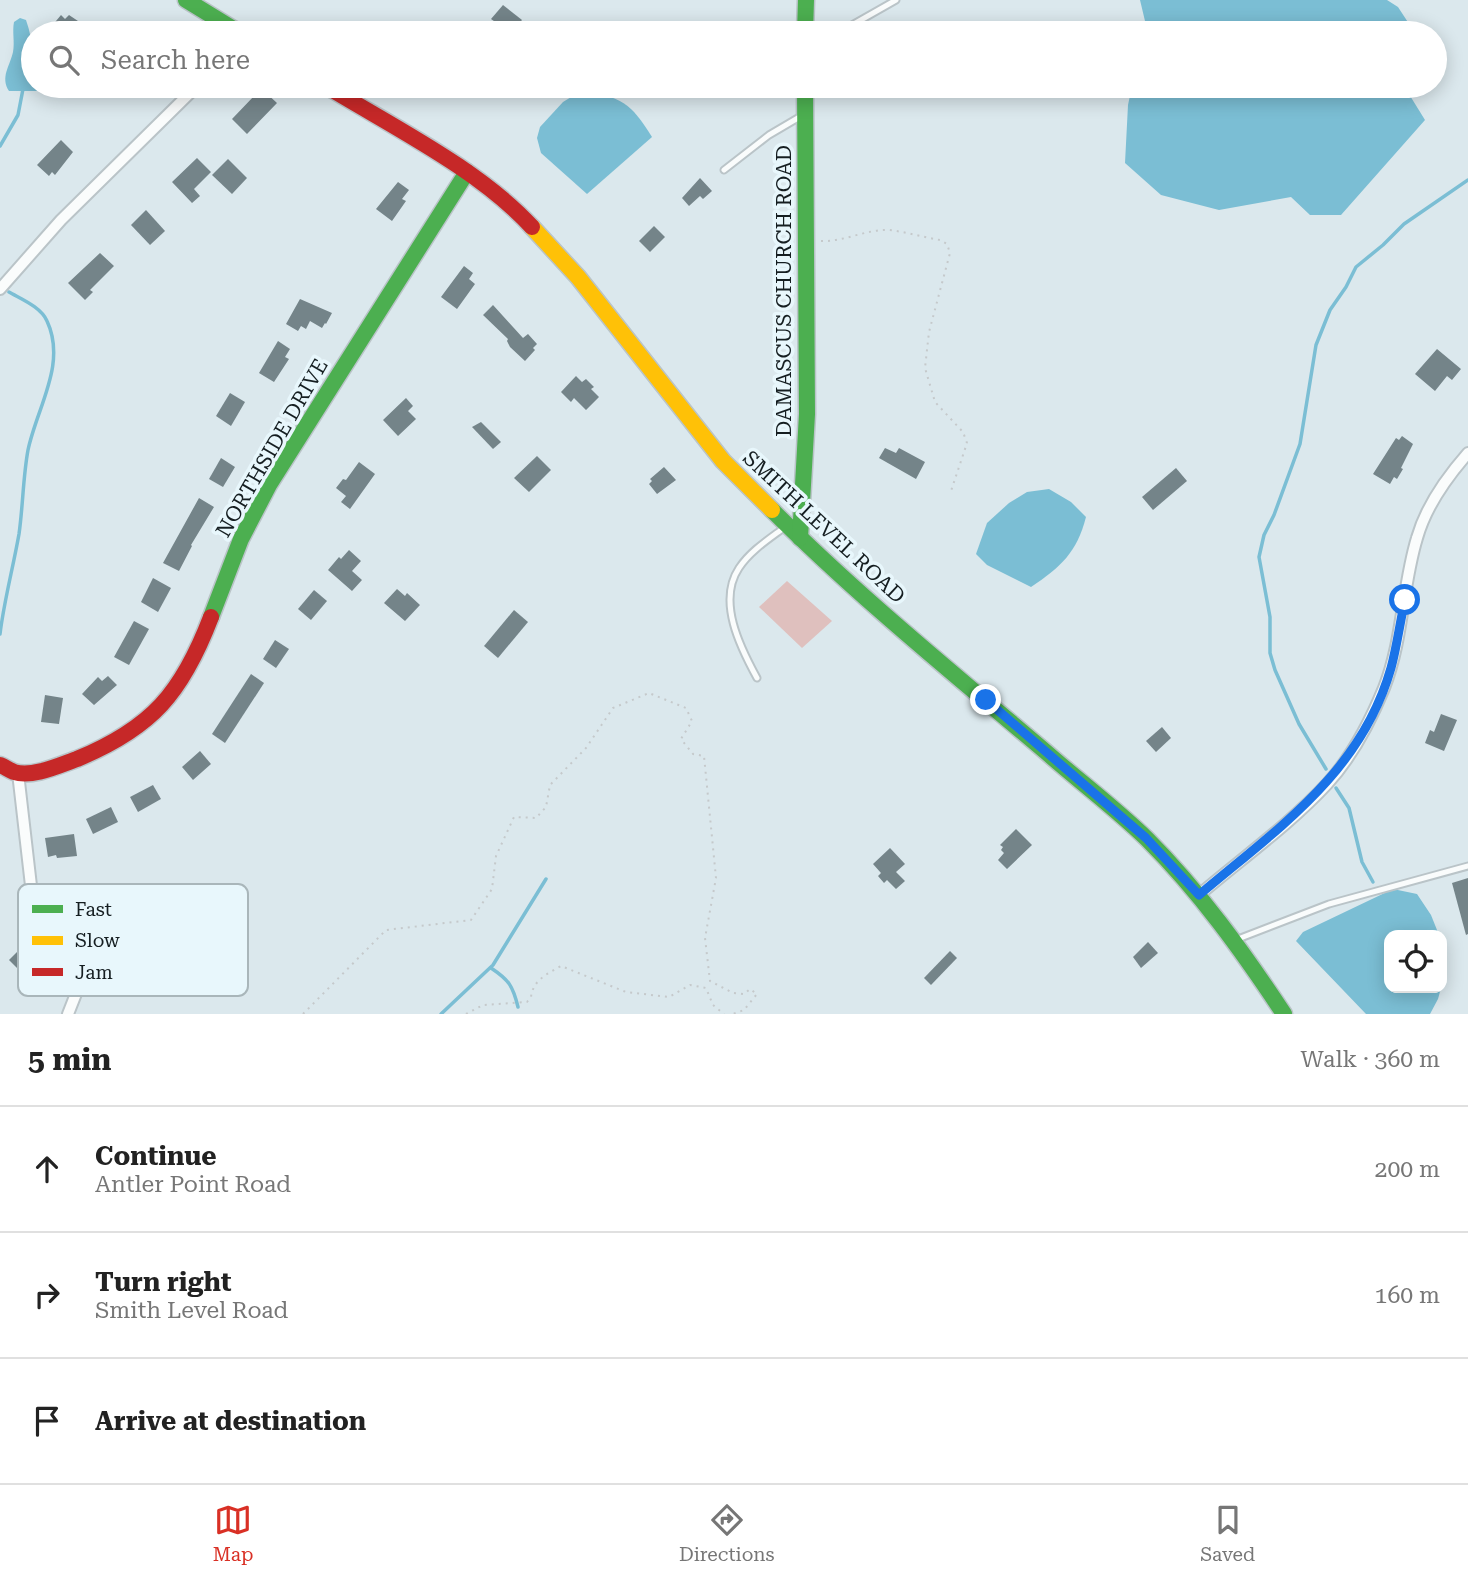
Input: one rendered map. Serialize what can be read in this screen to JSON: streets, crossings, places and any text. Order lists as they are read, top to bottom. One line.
{"streets":{"main road":["DAMASCUS CHURCH ROAD","NORTHSIDE DRIVE","SMITH LEVEL ROAD"]},"crossings":[["DAMASCUS CHURCH ROAD","SMITH LEVEL ROAD"],["NORTHSIDE DRIVE","SMITH LEVEL ROAD"]],"legend":["Fast","Slow","Jam"],"page":{"search":"Search here","heading":["5 min","Walk · 360 m"],"list":[["Continue","Antler Point Road","200 m"],["Turn right","Smith Level Road","160 m"],"Arrive at destination"],"nav":["Map","Directions","Saved"]}}
